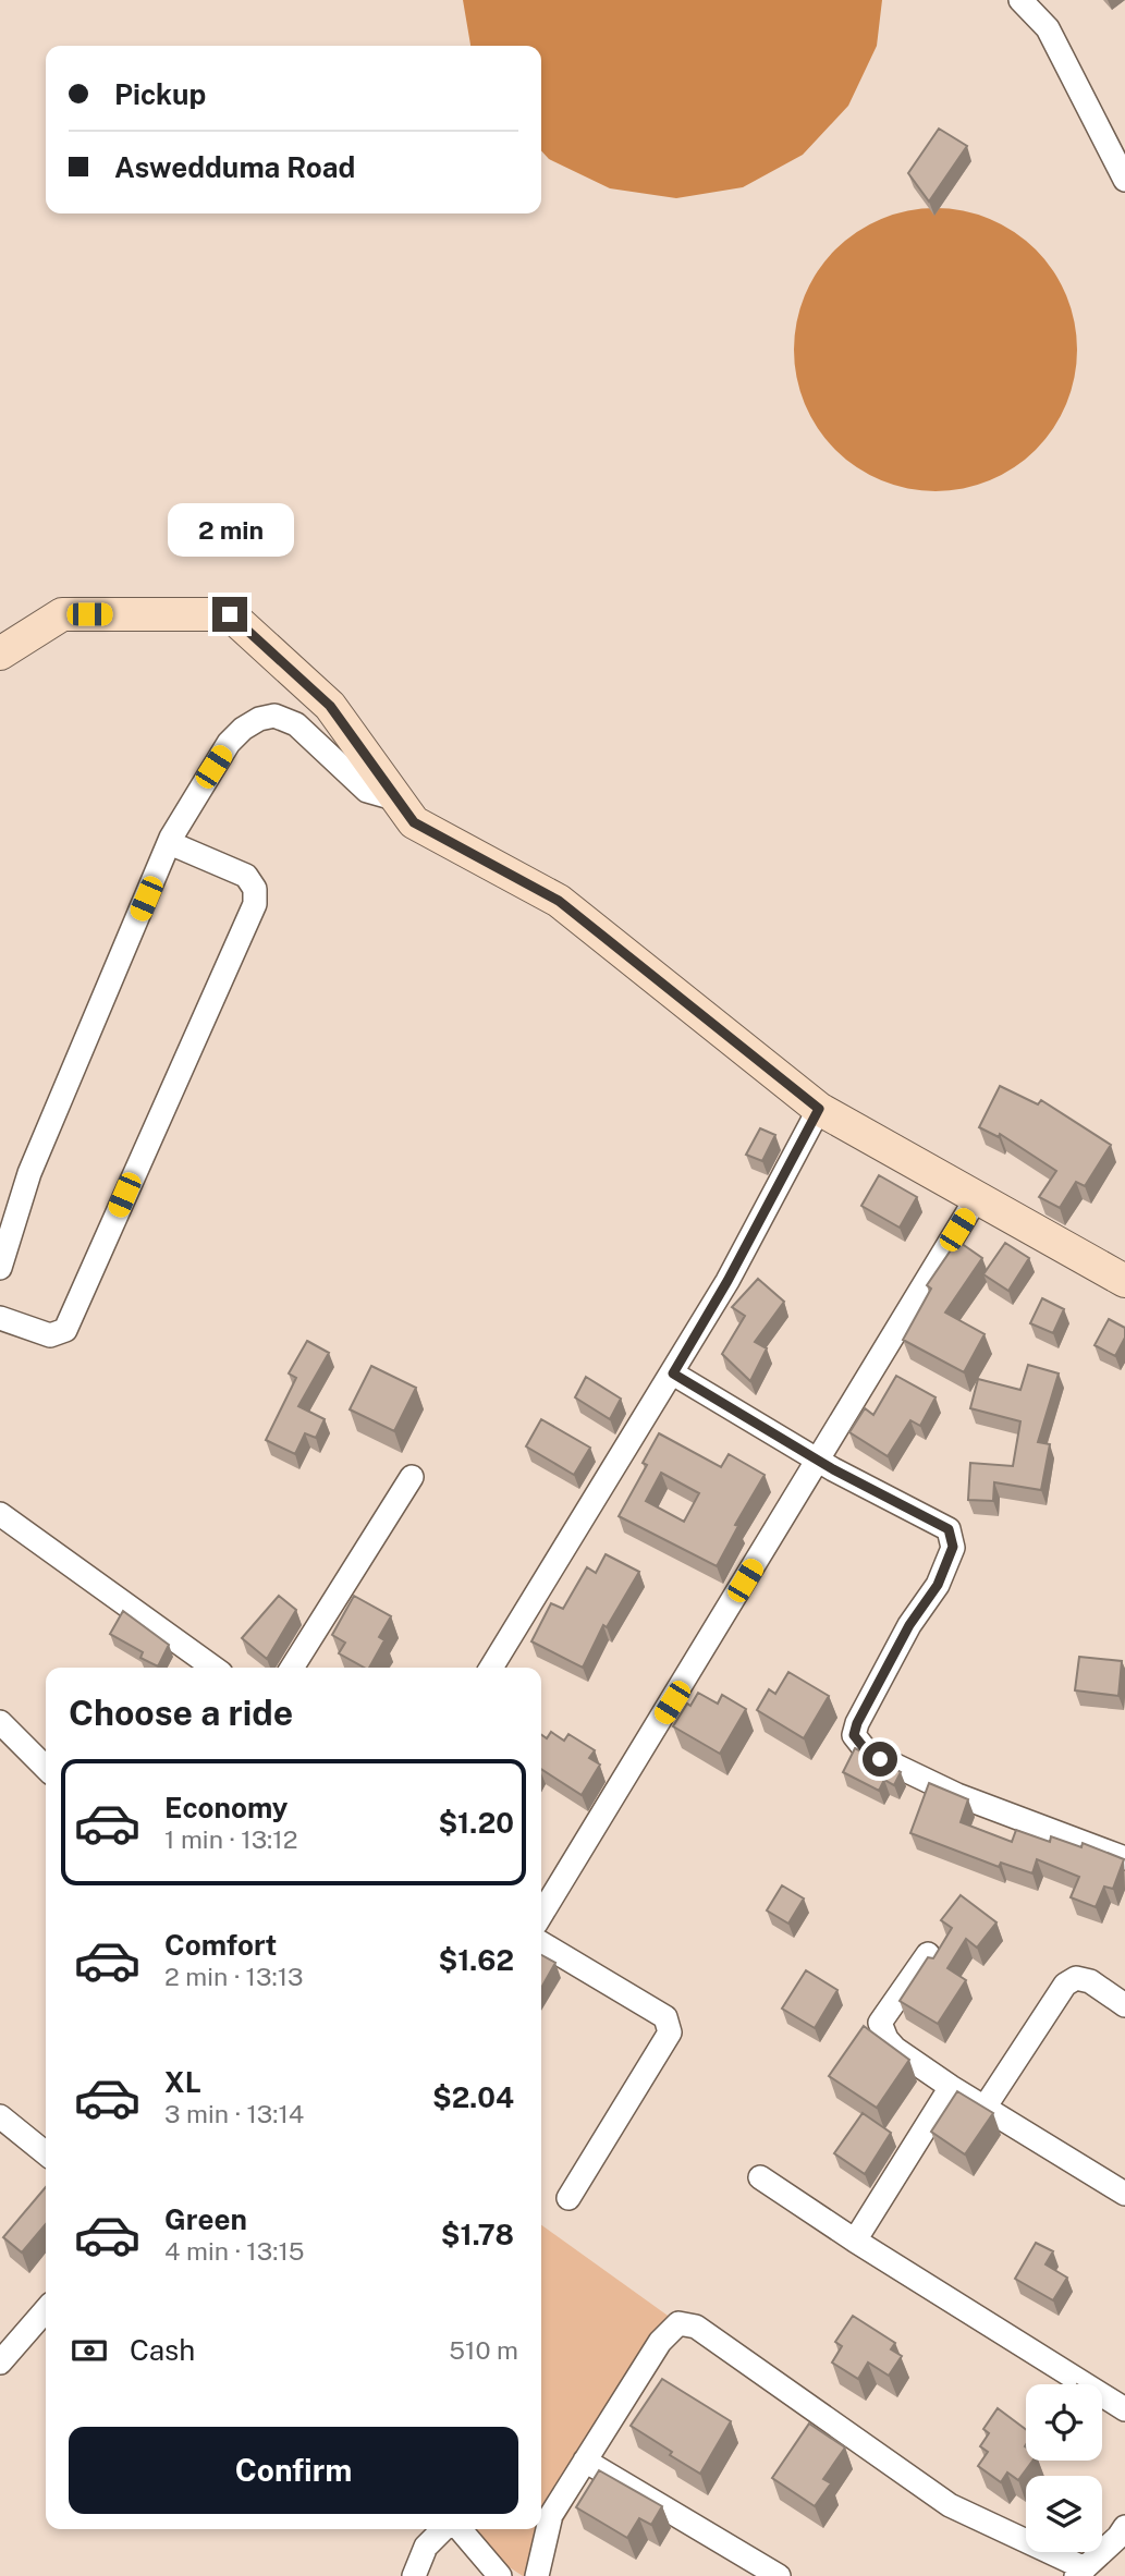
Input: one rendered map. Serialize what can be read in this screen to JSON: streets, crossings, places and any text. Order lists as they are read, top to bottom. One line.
{"page":{"banner":["Pickup","Aswedduma Road"],"bubble":"2 min","heading":"Choose a ride","list":[{"name":"Economy","note":"1 min · 13:12","value":"$1.20"},{"name":"Comfort","note":"2 min · 13:13","value":"$1.62"},{"name":"XL","note":"3 min · 13:14","value":"$2.04"},{"name":"Green","note":"4 min · 13:15","value":"$1.78"}],"pay":["Cash","510 m"],"buttons":"Confirm"}}
